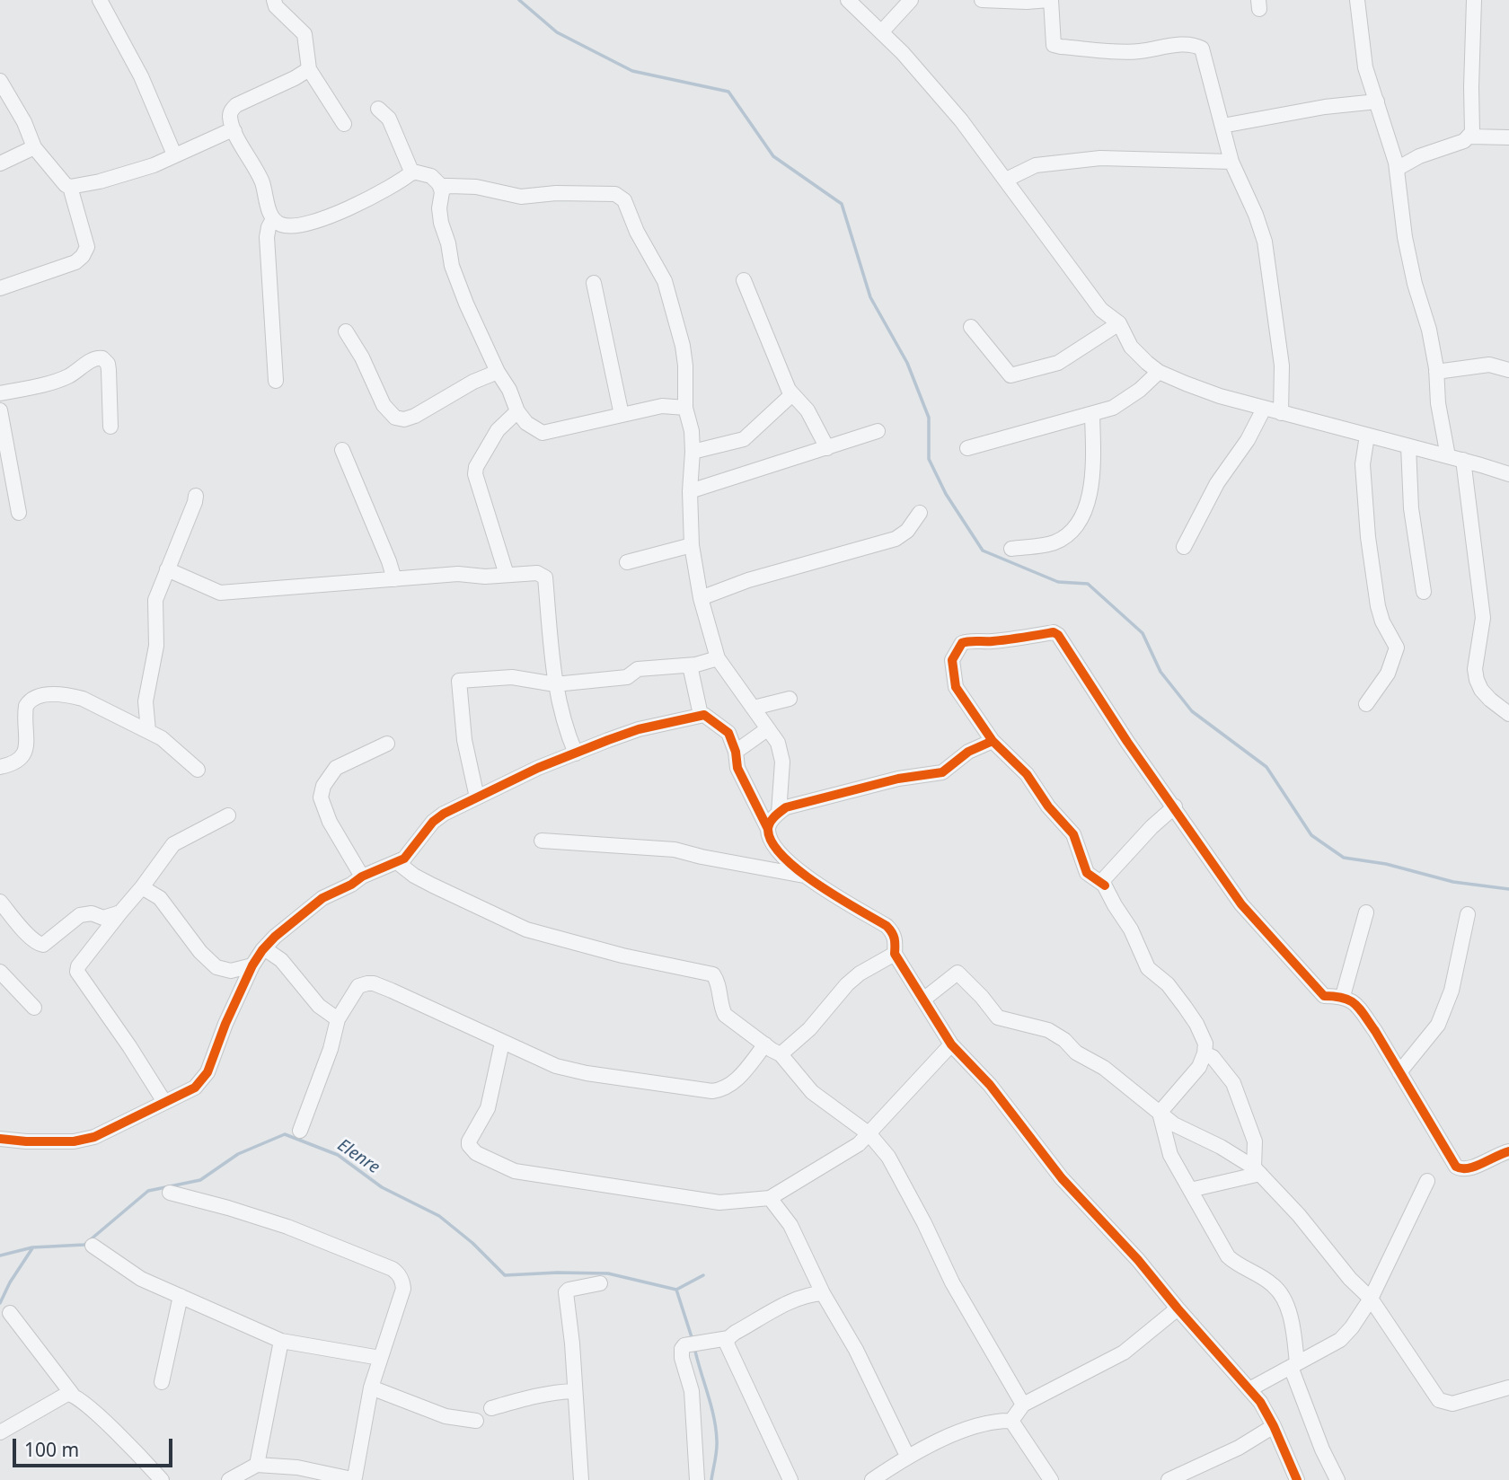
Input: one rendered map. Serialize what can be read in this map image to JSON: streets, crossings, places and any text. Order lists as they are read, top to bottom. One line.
{"water":["Elenre"],"scale_bar":"100 m"}
